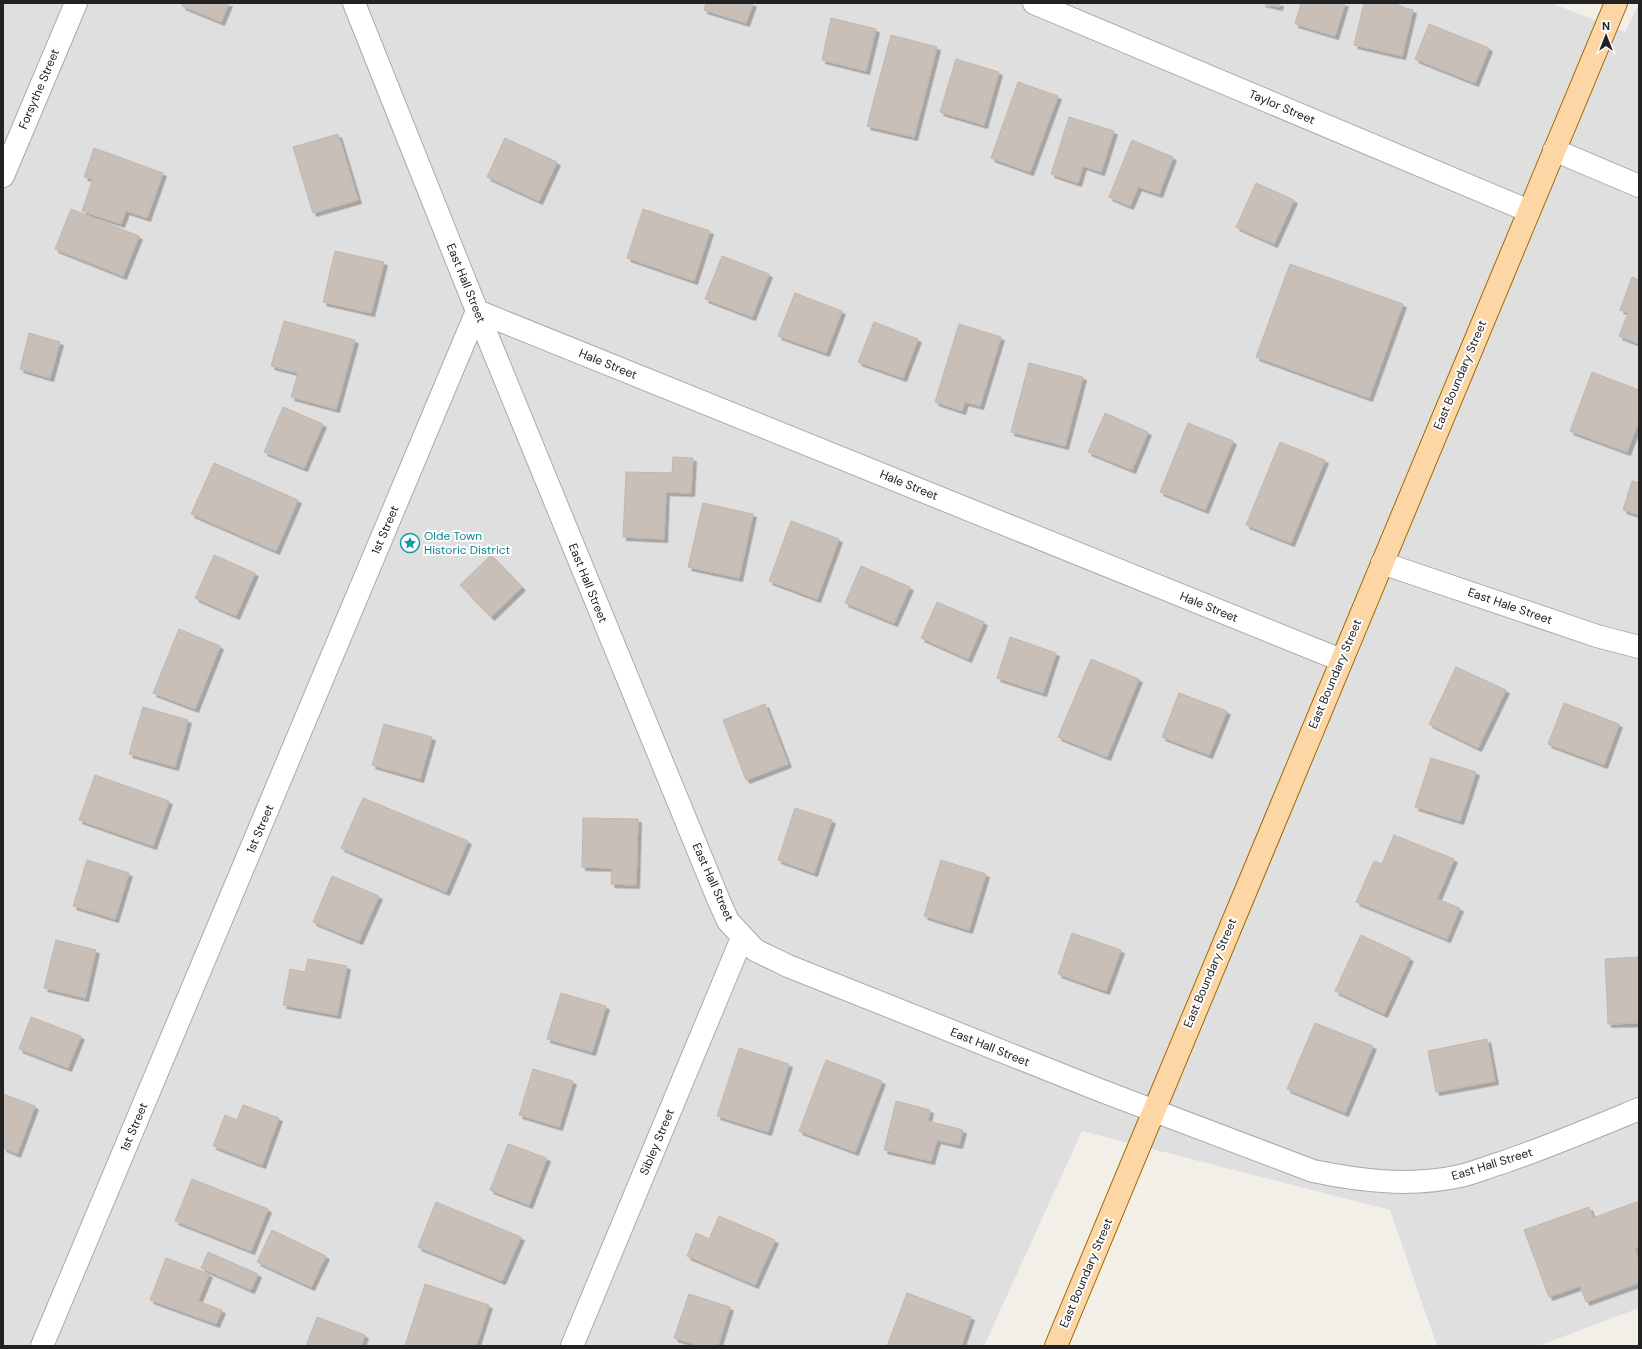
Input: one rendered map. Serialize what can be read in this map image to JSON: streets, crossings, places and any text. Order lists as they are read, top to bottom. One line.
{"streets":{"main road":["East Boundary Street"],"street":["Forsythe Street","Taylor Street","East Hall Street","Hale Street","1st Street","East Hale Street","Sibley Street"]},"crossings":[["Taylor Street","East Boundary Street"],["East Hall Street","Hale Street"],["East Hall Street","East Boundary Street"],["East Hall Street","1st Street"],["East Hall Street","Sibley Street"],["Hale Street","East Boundary Street"],["Hale Street","1st Street"],["East Boundary Street","East Hale Street"]],"places":{"place":["Olde Town Historic District"]},"north":"top"}
